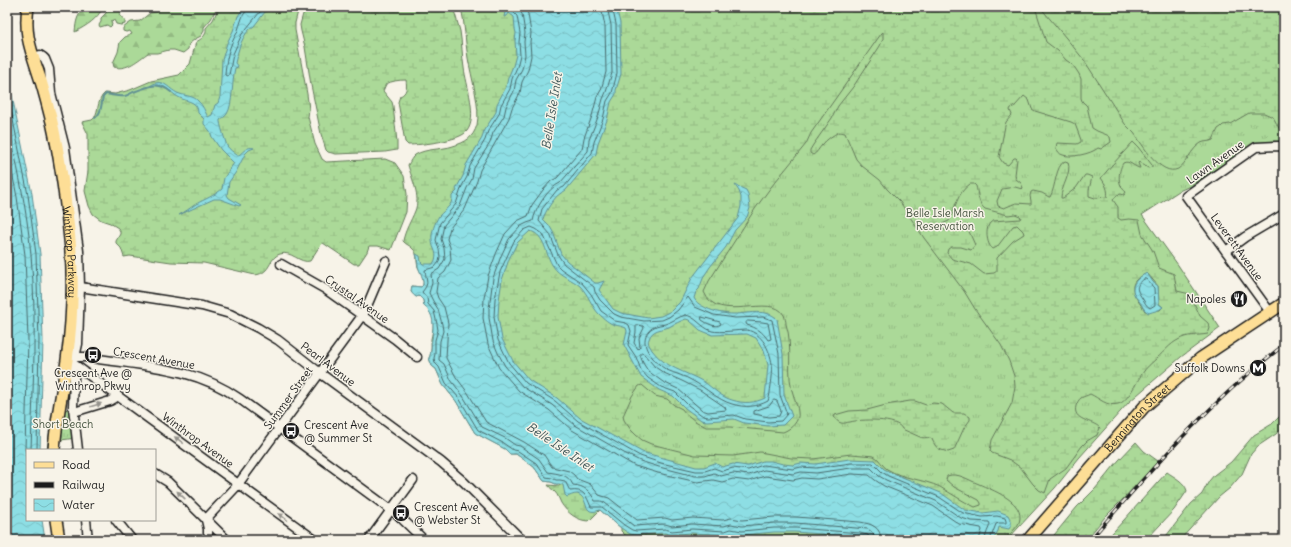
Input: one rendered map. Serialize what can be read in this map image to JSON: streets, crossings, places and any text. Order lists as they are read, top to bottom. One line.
{"streets":{"main road":["Winthrop Parkway","Bennington Street"],"street":["Lawn Avenue","Leverett Avenue","Crystal Avenue","Crescent Avenue","Pearl Avenue","Summer Street","Winthrop Avenue"]},"crossings":[["Lawn Avenue","Leverett Avenue"],["Leverett Avenue","Bennington Street"],["Winthrop Parkway","Crescent Avenue"],["Winthrop Parkway","Winthrop Avenue"],["Crystal Avenue","Summer Street"],["Crescent Avenue","Summer Street"],["Crescent Avenue","Winthrop Avenue"],["Pearl Avenue","Summer Street"],["Summer Street","Winthrop Avenue"]],"water":["Belle Isle Inlet"],"parks":["Belle Isle Marsh Reservation","Short Beach"],"places":{"restaurant":["Napoles"],"bus stop":["Crescent Ave @ Winthrop Pkwy","Crescent Ave @ Summer St","Crescent Ave @ Webster St"],"metro station":["Suffolk Downs"]},"legend":["Road","Railway","Water"]}
